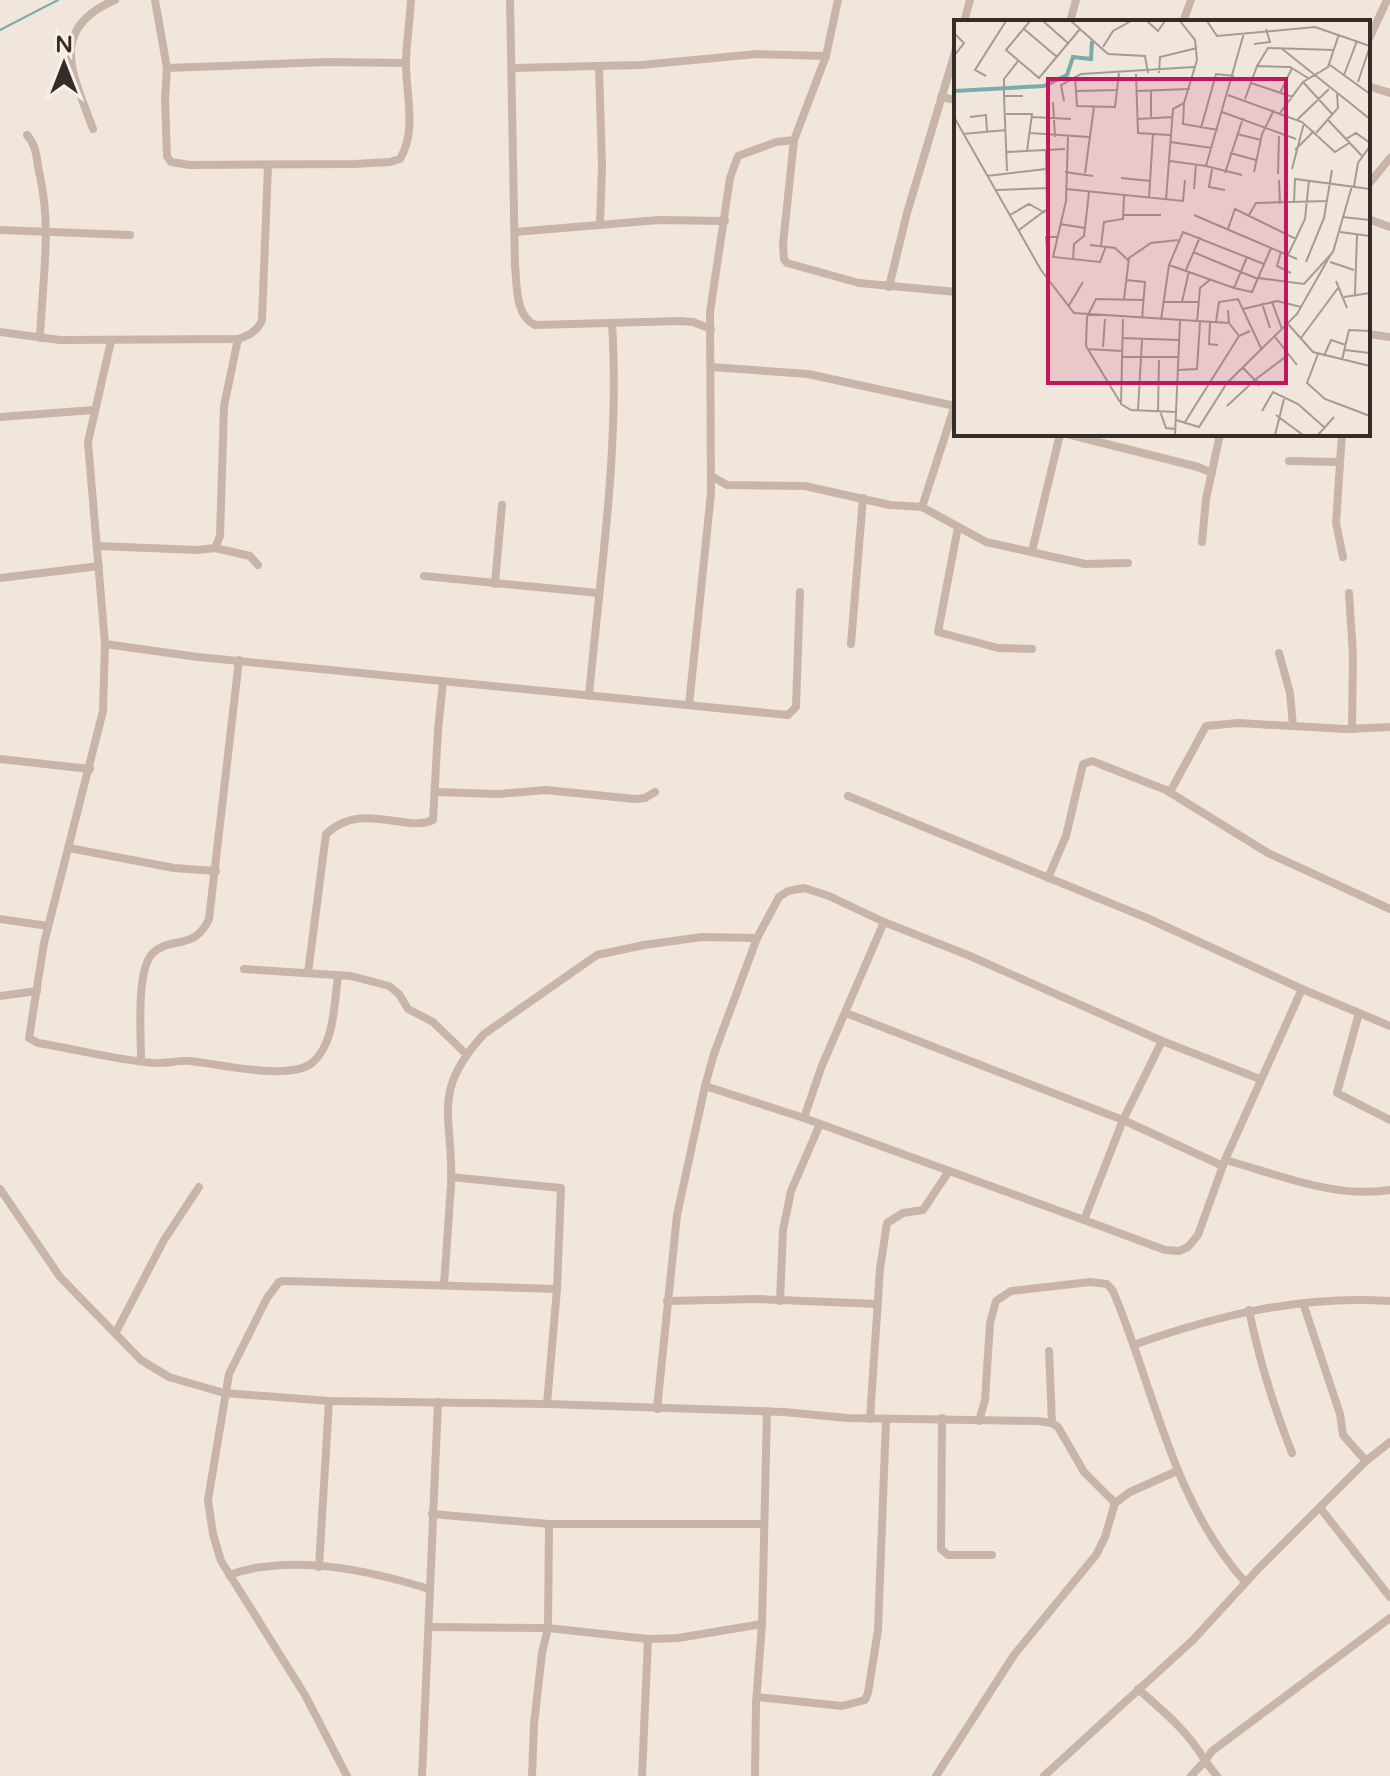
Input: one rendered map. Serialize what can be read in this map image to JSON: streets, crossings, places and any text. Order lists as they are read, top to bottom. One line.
{"north":"top"}
